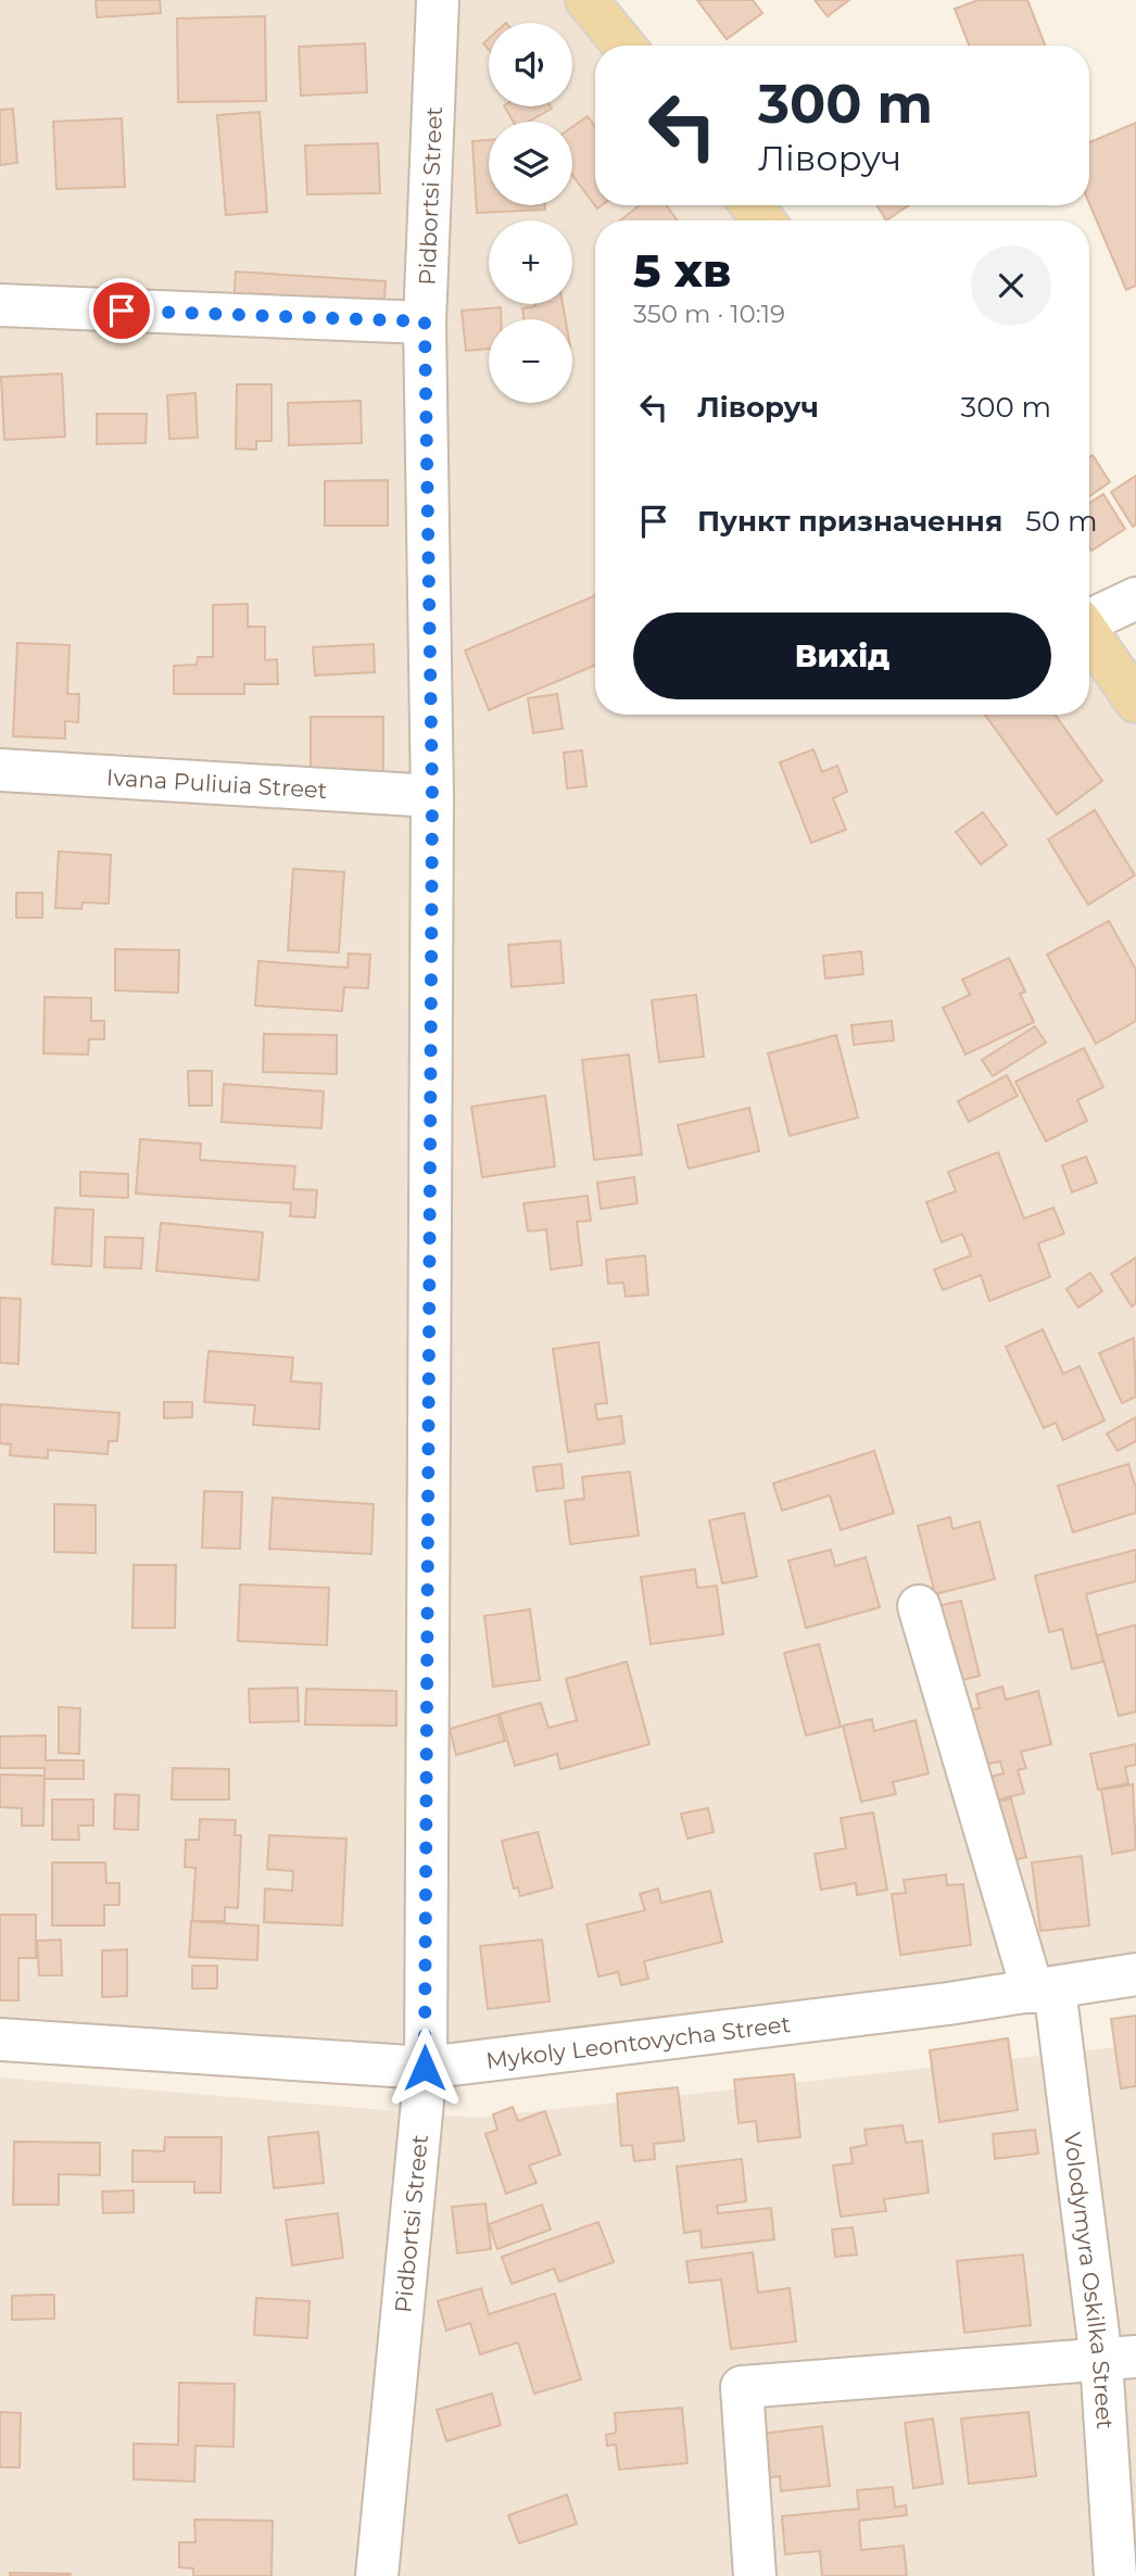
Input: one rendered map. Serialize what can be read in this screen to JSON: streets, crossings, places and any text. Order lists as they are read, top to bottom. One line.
{"streets":{"street":["Pidbortsi Street","Ivana Puliuia Street","Mykoly Leontovycha Street","Volodymyra Oskilka Street"]},"crossings":[["Pidbortsi Street","Ivana Puliuia Street"],["Pidbortsi Street","Mykoly Leontovycha Street"],["Mykoly Leontovycha Street","Volodymyra Oskilka Street"]],"page":{"map_buttons":["+","−"],"turn":["300 m","Ліворуч"],"heading":["5 хв","350 m · 10:19"],"list":[{"name":"Ліворуч","value":"300 m"},{"name":"Пункт призначення","value":"50 m"}],"buttons":"Вихід"}}
